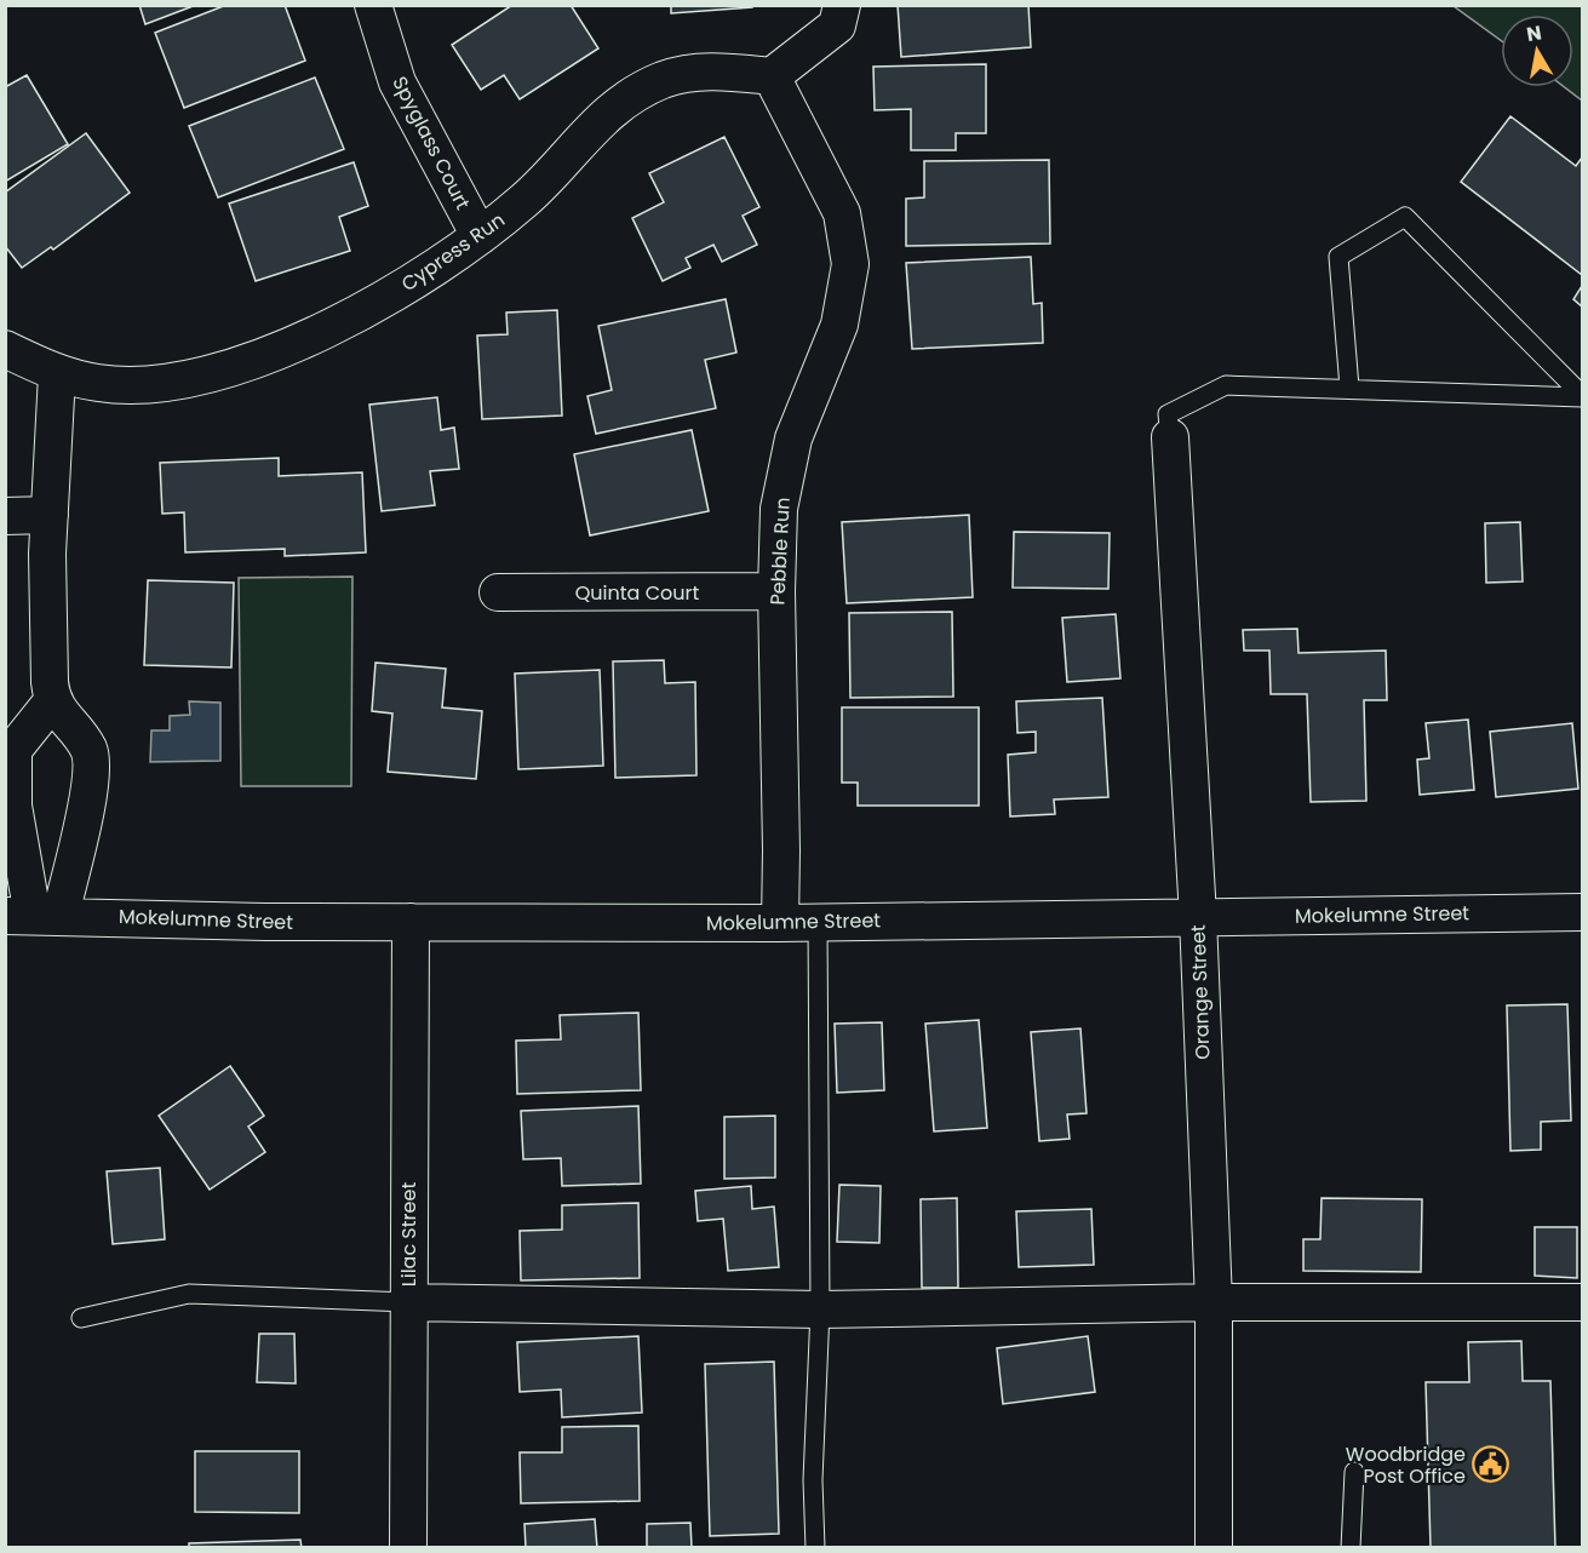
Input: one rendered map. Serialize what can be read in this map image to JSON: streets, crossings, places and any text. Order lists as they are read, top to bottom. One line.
{"streets":{"street":["Spyglass Court","Cypress Run","Pebble Run","Quinta Court","Mokelumne Street","Orange Street","Lilac Street"]},"crossings":[["Spyglass Court","Cypress Run"],["Cypress Run","Pebble Run"],["Pebble Run","Quinta Court"],["Pebble Run","Mokelumne Street"],["Mokelumne Street","Orange Street"],["Mokelumne Street","Lilac Street"]],"places":{"public building":["Woodbridge Post Office"]},"north":"top"}
